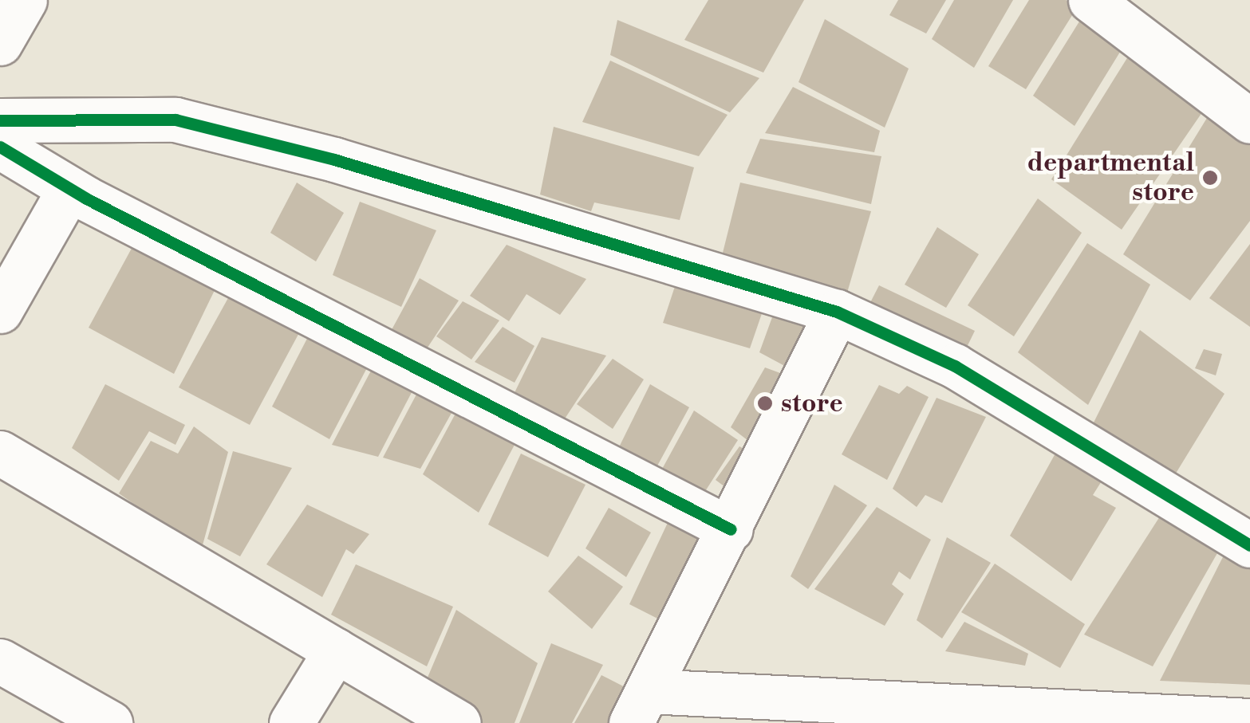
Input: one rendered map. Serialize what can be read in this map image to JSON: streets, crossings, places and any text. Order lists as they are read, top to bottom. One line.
{"places":["departmental store","store"]}
